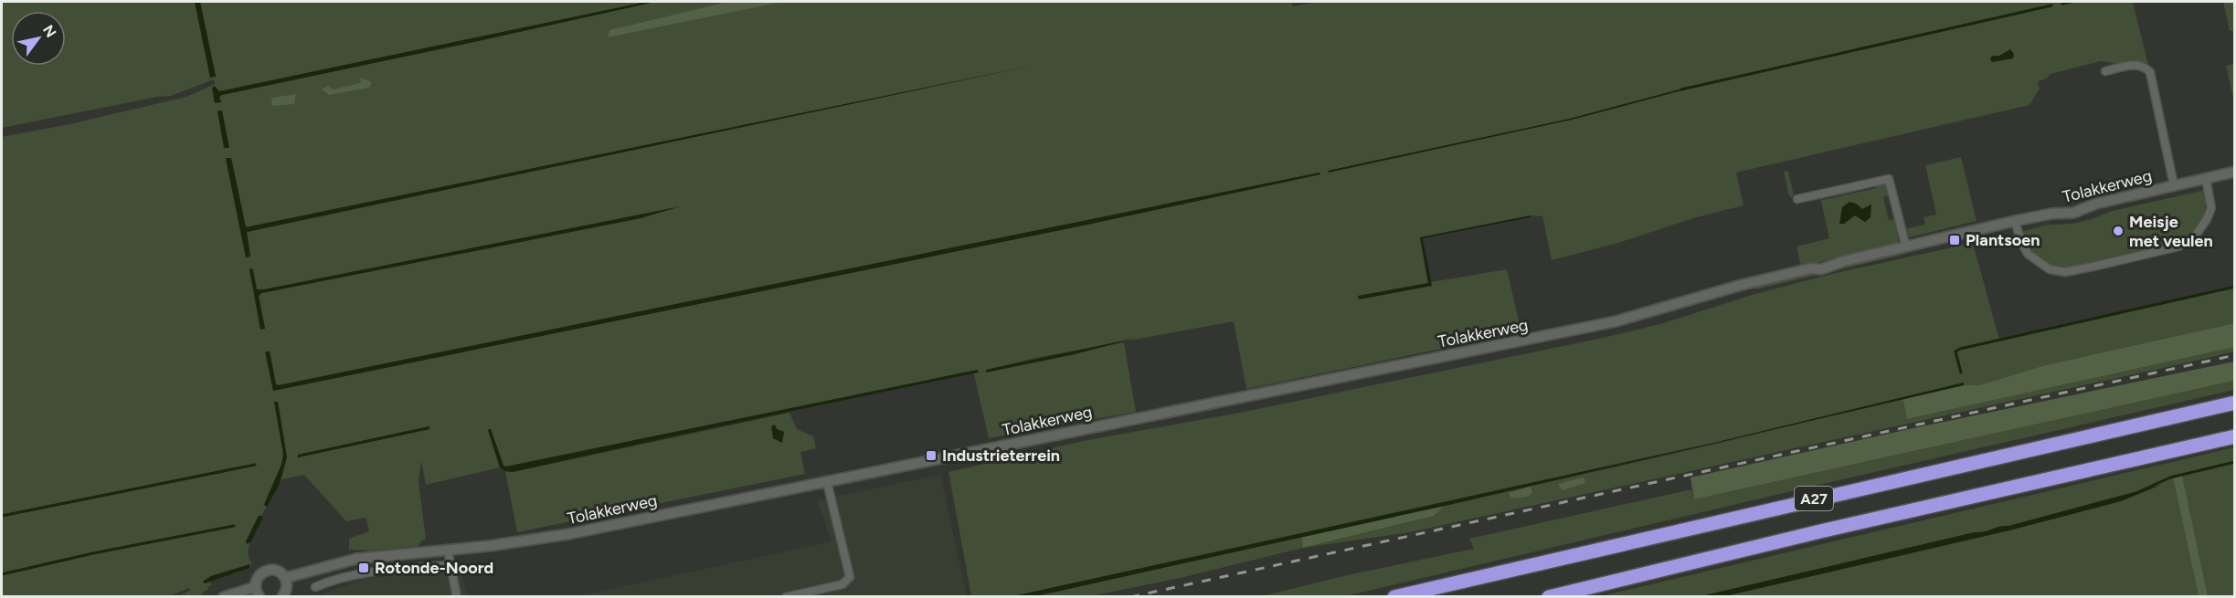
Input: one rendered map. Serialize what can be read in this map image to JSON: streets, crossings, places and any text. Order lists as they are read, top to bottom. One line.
{"streets":{"highway":["A27"],"main road":["Tolakkerweg"]},"places":{"other":["Meisje met veulen"],"transit":["Plantsoen","Industrieterrein","Rotonde-Noord"]},"north":"top right"}
